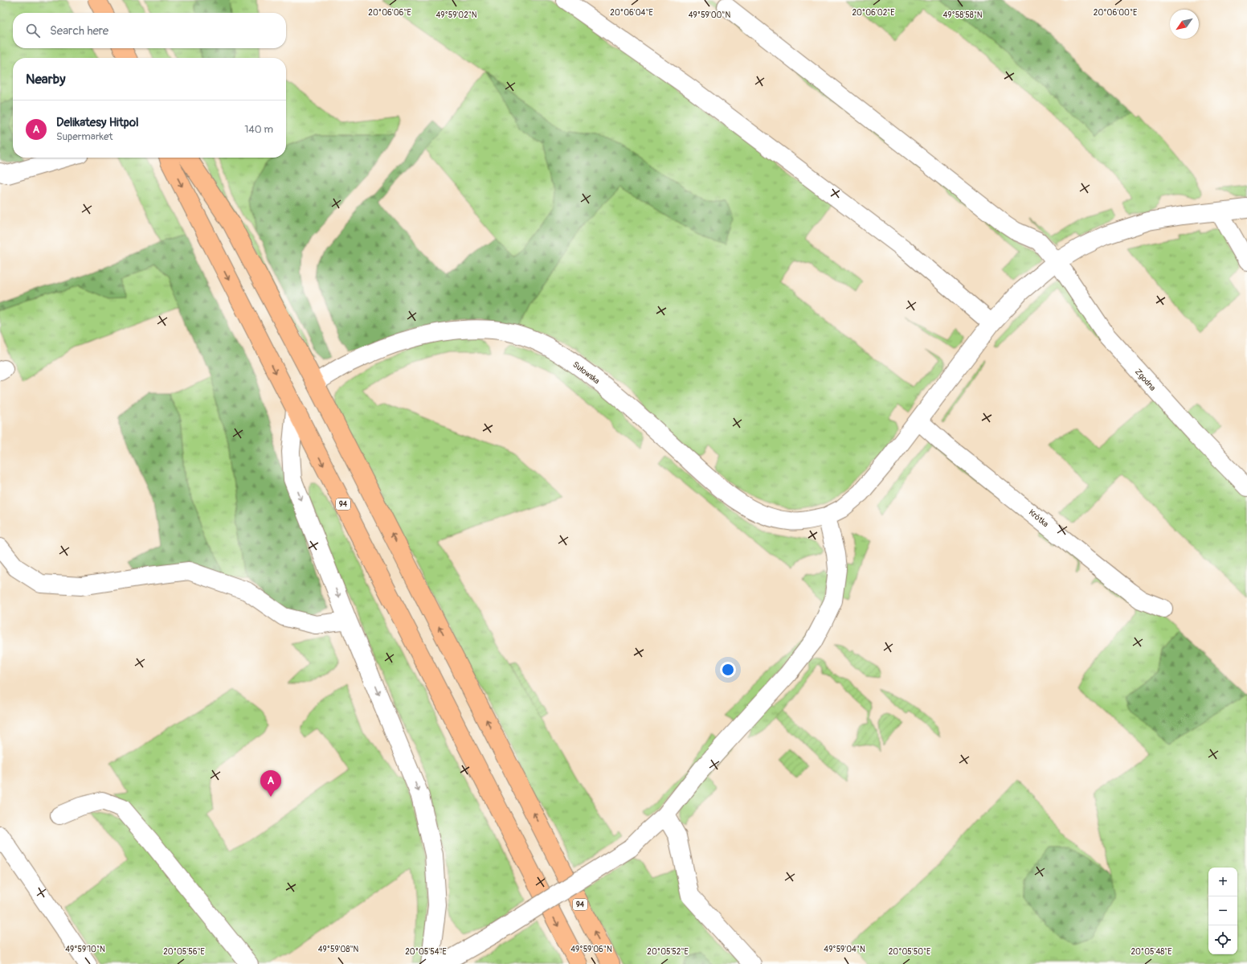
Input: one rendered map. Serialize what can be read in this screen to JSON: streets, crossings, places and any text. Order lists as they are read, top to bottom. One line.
{"streets":{"main road":["94"],"street":["Sułowska","Zgodna","Krótka"]},"crossings":[["Sułowska","Zgodna"],["Sułowska","94"],["Sułowska","Krótka"]],"north":"bottom left","page":{"search":"Search here","heading":"Nearby","list":[{"mark":"A","name":"Delikatesy Hitpol","note":"Supermarket","value":"140 m"}],"pins":"A","map_buttons":["+","−"]},"coordinates":["20°06'06\"E","20°06'04\"E","20°06'02\"E","20°06'00\"E","49°59'02\"N","49°59'00\"N","49°58'58\"N","49°59'10\"N","49°59'08\"N","49°59'06\"N","49°59'04\"N","20°05'56\"E","20°05'54\"E","20°05'52\"E","20°05'50\"E","20°05'48\"E"]}
